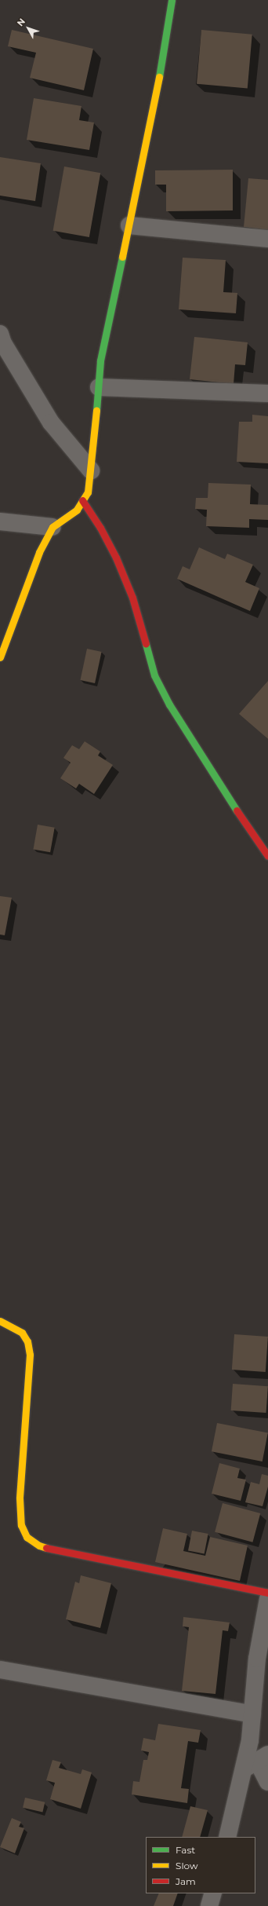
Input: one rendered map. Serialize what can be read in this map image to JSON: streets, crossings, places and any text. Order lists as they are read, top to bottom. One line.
{"legend":["Fast","Slow","Jam"],"north":"top left"}
